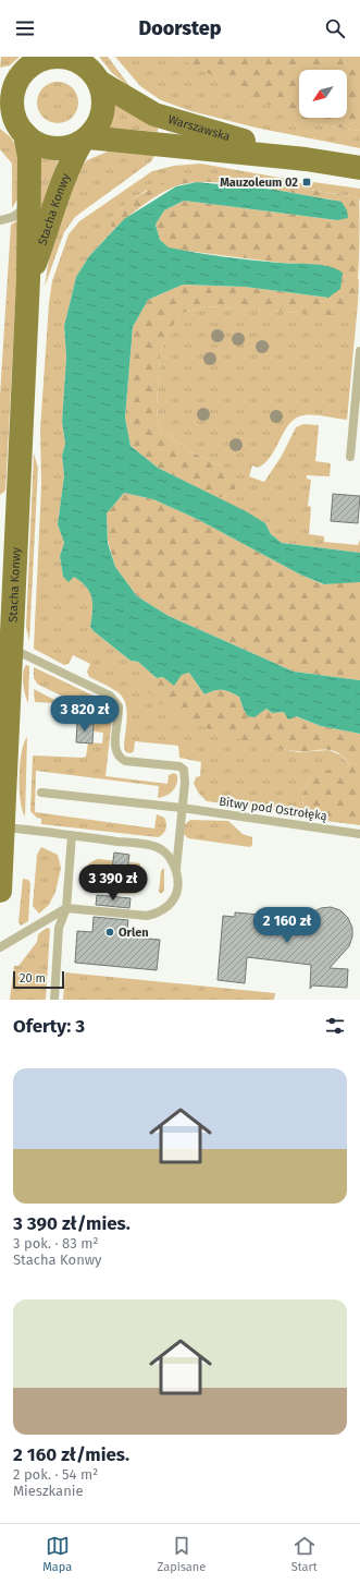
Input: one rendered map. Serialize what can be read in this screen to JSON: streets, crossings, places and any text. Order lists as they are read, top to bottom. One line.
{"streets":{"main road":["Warszawska","Stacha Konwy"],"lane":["Bitwy pod Ostrołęką"]},"crossings":[["Warszawska","Stacha Konwy"]],"places":{"transit":["Mauzoleum 02"],"other":["Orlen"]},"scale_bar":"20 m","north":"bottom left","page":{"header":"Doorstep","price":["3 820 zł","3 390 zł","2 160 zł"],"scale":"20 m","heading":"Oferty: 3","list":[{"name":"3 390 zł/mies.","note":"3 pok. · 83 m² · Stacha Konwy"},{"name":"2 160 zł/mies.","note":"2 pok. · 54 m² · Mieszkanie"}],"tabs":["Mapa","Zapisane","Start"]}}
